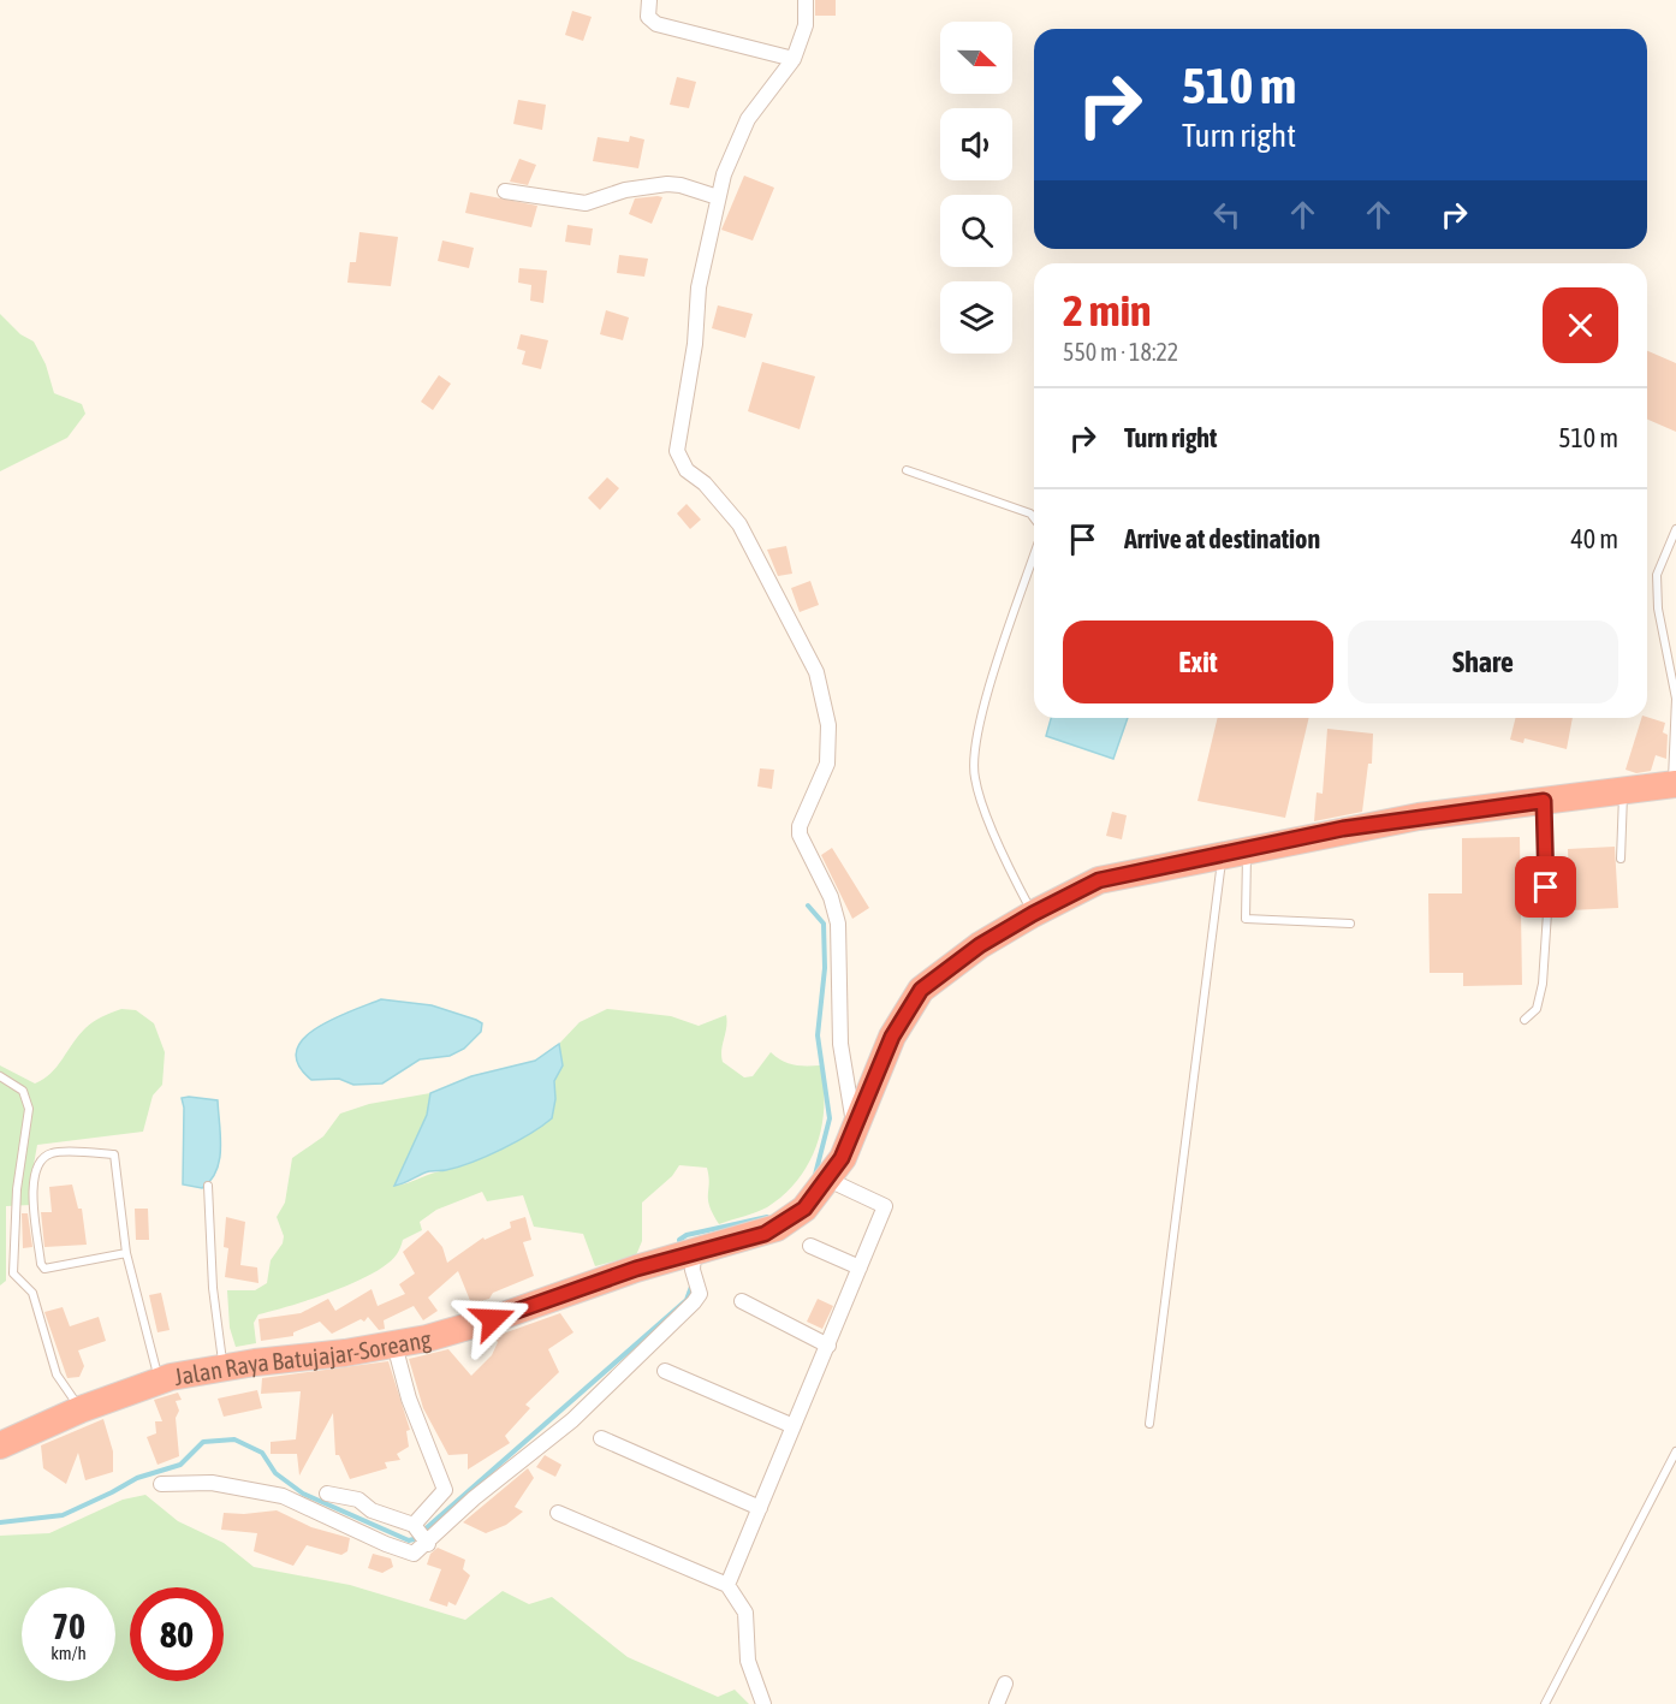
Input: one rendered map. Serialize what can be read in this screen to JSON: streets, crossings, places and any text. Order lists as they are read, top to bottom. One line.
{"streets":{"highway":["Jalan Raya Batujajar-Soreang"]},"north":"right","page":{"turn":["510 m","Turn right"],"heading":["2 min","550 m · 18:22"],"list":[{"name":"Turn right","value":"510 m"},{"name":"Arrive at destination","value":"40 m"}],"buttons":["Exit","Share"],"speed":"70 km/h","limit":"80"}}
